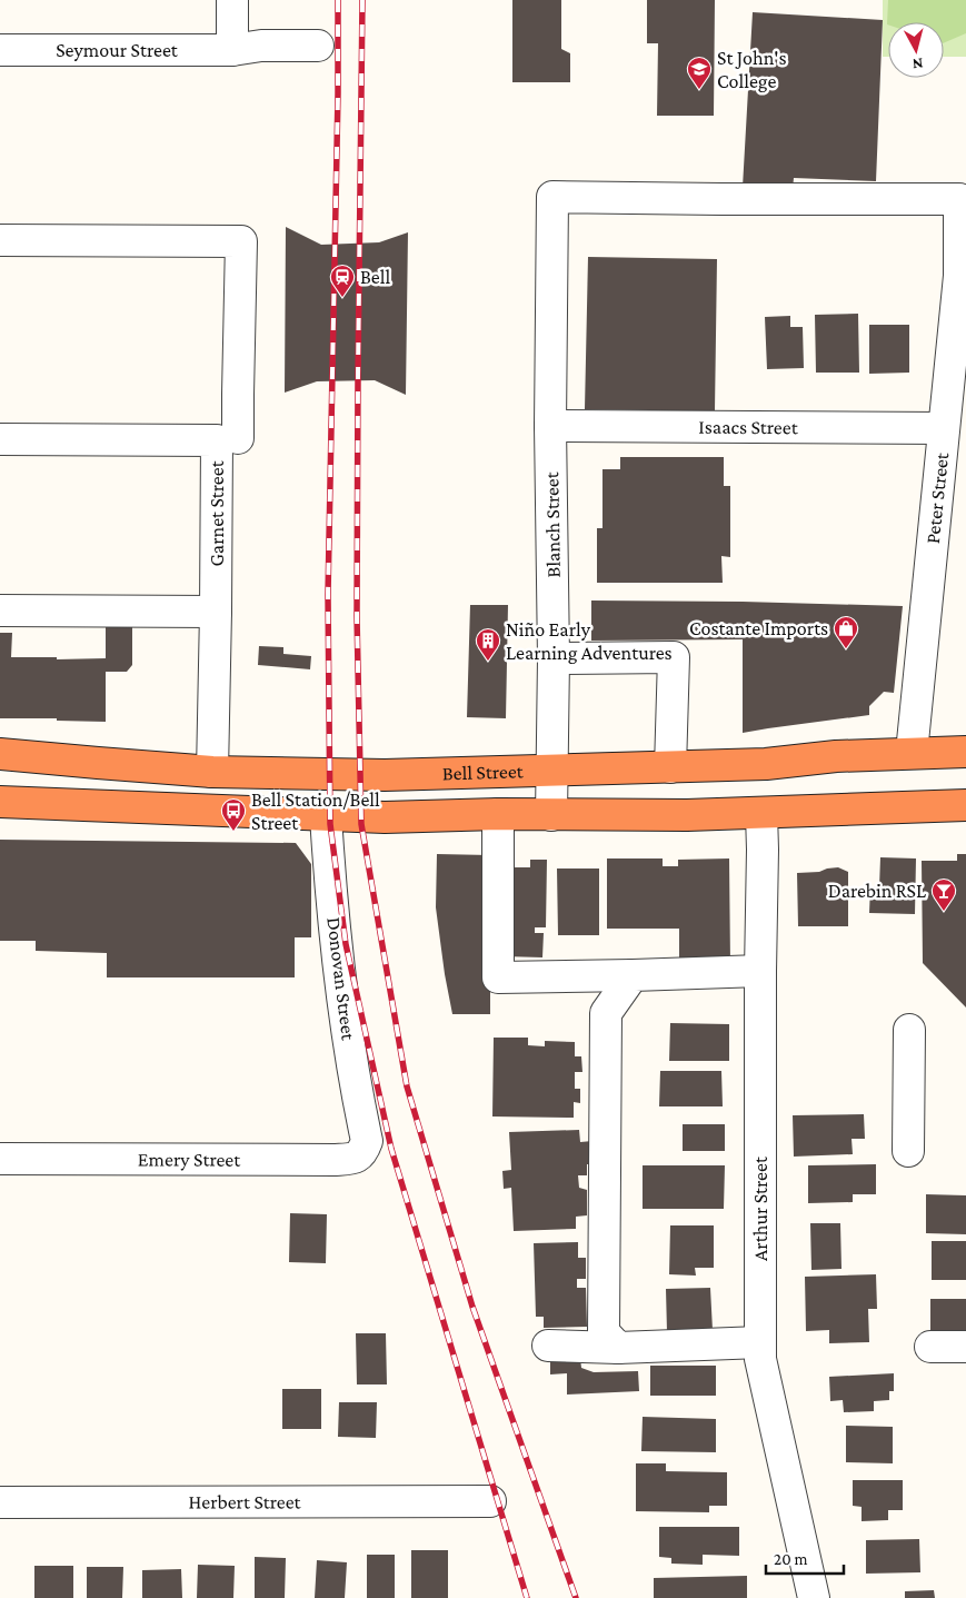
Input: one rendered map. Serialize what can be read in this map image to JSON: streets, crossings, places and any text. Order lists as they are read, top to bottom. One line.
{"streets":{"highway":["Bell Street"],"street":["Seymour Street","Isaacs Street","Peter Street","Garnet Street","Blanch Street","Donovan Street","Emery Street","Arthur Street","Herbert Street"]},"crossings":[["Isaacs Street","Peter Street"],["Isaacs Street","Blanch Street"],["Peter Street","Blanch Street"],["Peter Street","Bell Street"],["Garnet Street","Bell Street"],["Blanch Street","Bell Street"],["Donovan Street","Emery Street"]],"places":{"school or university":["St John's College"],"station":["Bell"],"shop":["Costante Imports"],"building":["Niño Early Learning Adventures"],"bus stop":["Bell Station/Bell Street"],"bar":["Darebin RSL"]},"scale_bar":"20 m","north":"bottom"}
